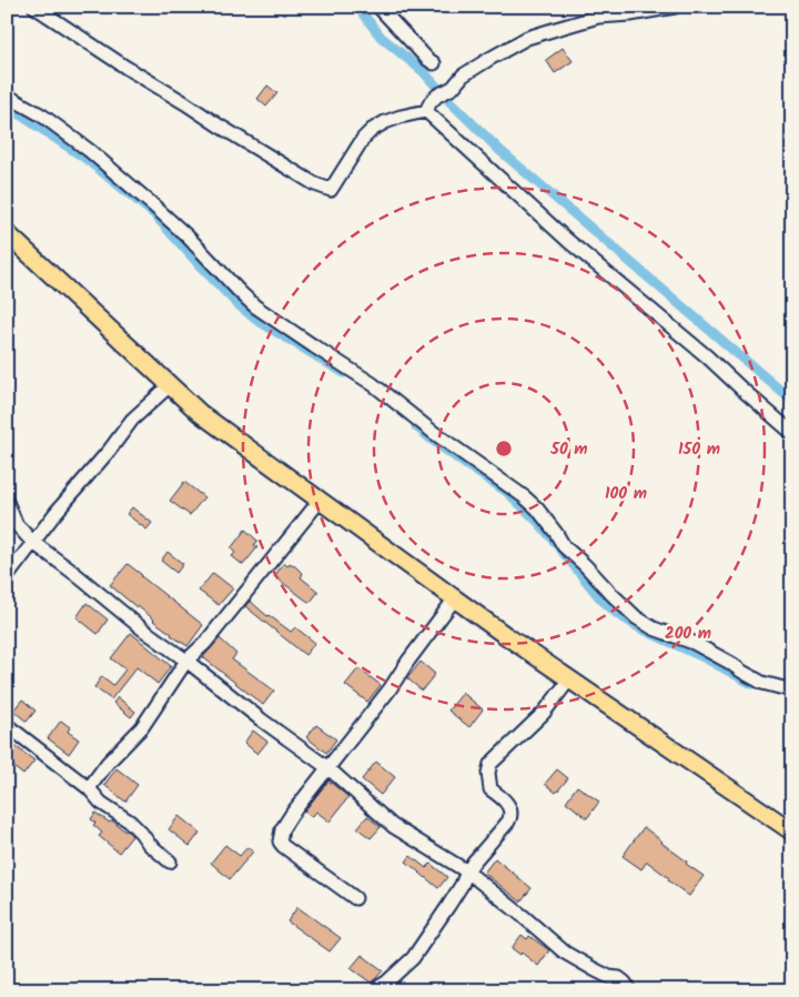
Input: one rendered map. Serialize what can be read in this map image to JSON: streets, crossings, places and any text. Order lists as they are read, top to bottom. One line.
{"rings":["50 m","150 m","100 m","200 m"]}
